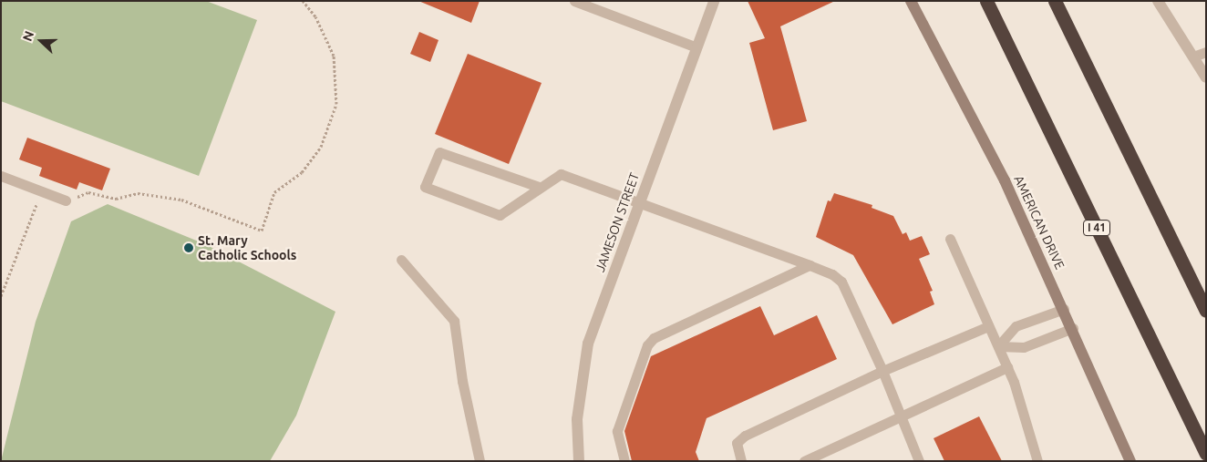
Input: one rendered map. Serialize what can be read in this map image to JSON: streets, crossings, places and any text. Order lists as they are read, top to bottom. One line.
{"streets":{"highway":["I 41"],"street":["JAMESON STREET","AMERICAN DRIVE"]},"places":["St. Mary Catholic Schools"],"north":"left"}
